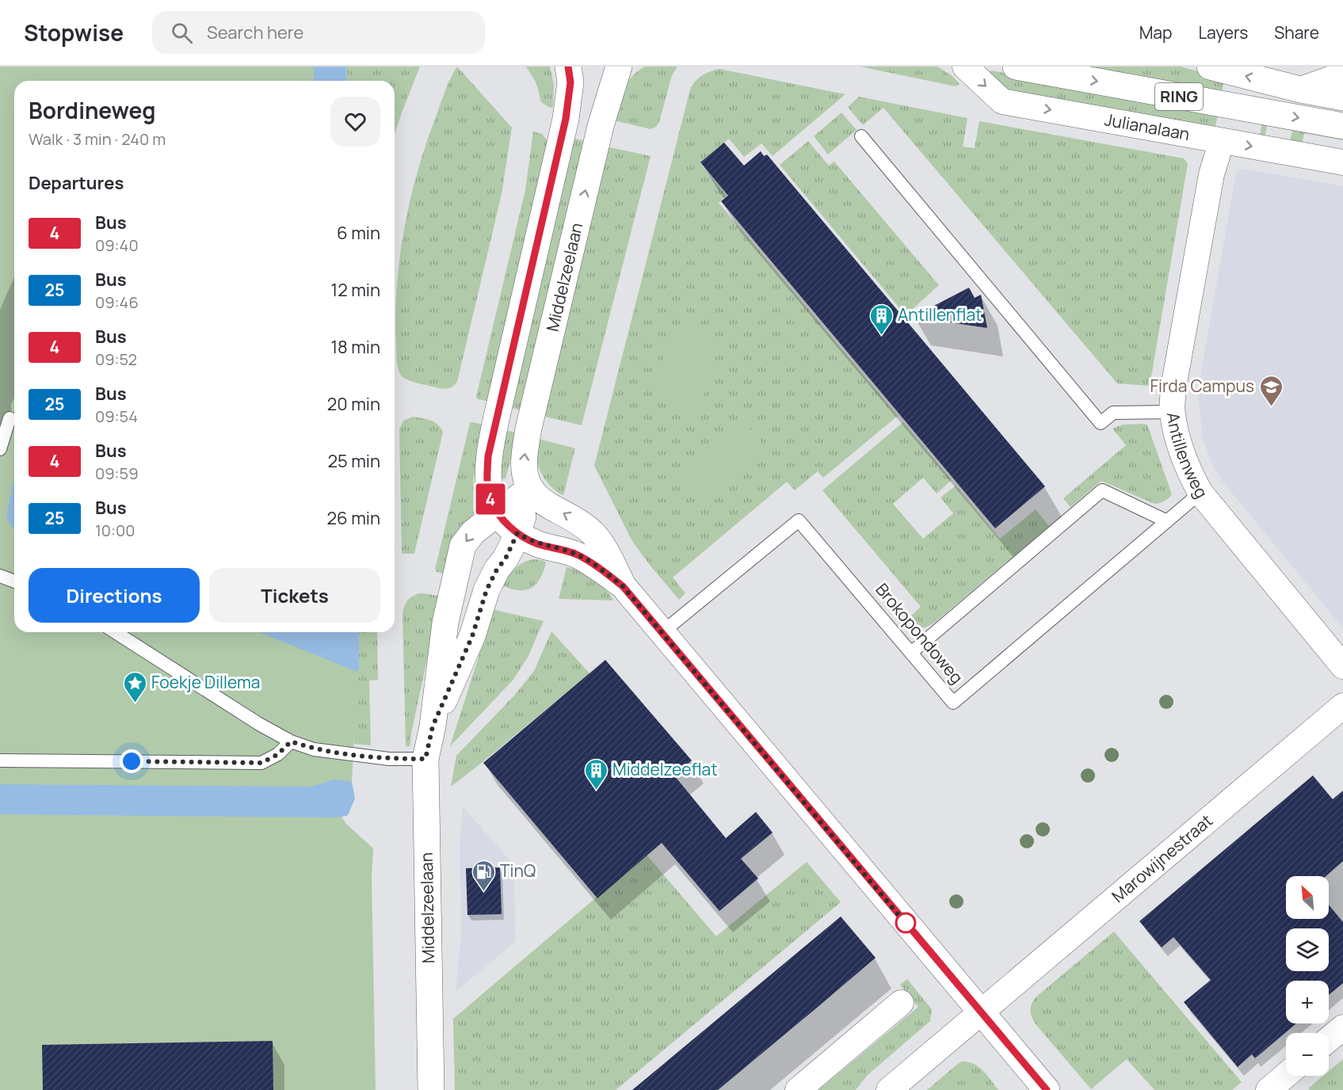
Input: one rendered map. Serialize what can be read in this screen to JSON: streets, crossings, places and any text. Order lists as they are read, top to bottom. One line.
{"streets":{"street":["RING","Julianalaan","Middelzeelaan","Antillenweg","Marowijnestraat"],"lane":["Brokopondoweg"]},"crossings":[["Julianalaan","Antillenweg"],["Antillenweg","Brokopondoweg"]],"places":{"building":["Antillenflat","Middelzeeflat"],"school or university":["Firda Campus"],"place":["Foekje Dillema"],"fuel station":["TinQ"]},"lines":["bus line 4"],"north":"top left","page":{"header":"Stopwise","search":"Search here","nav":["Map","Layers","Share"],"on_map":"4","heading":[["Bordineweg","Walk · 3 min · 240 m"],"Departures"],"list":[{"mark":"4","name":"Bus","note":"09:40","value":"6 min"},{"mark":"25","name":"Bus","note":"09:46","value":"12 min"},{"mark":"4","name":"Bus","note":"09:52","value":"18 min"},{"mark":"25","name":"Bus","note":"09:54","value":"20 min"},{"mark":"4","name":"Bus","note":"09:59","value":"25 min"},{"mark":"25","name":"Bus","note":"10:00","value":"26 min"}],"buttons":["Directions","Tickets"],"map_buttons":["+","−"]}}
